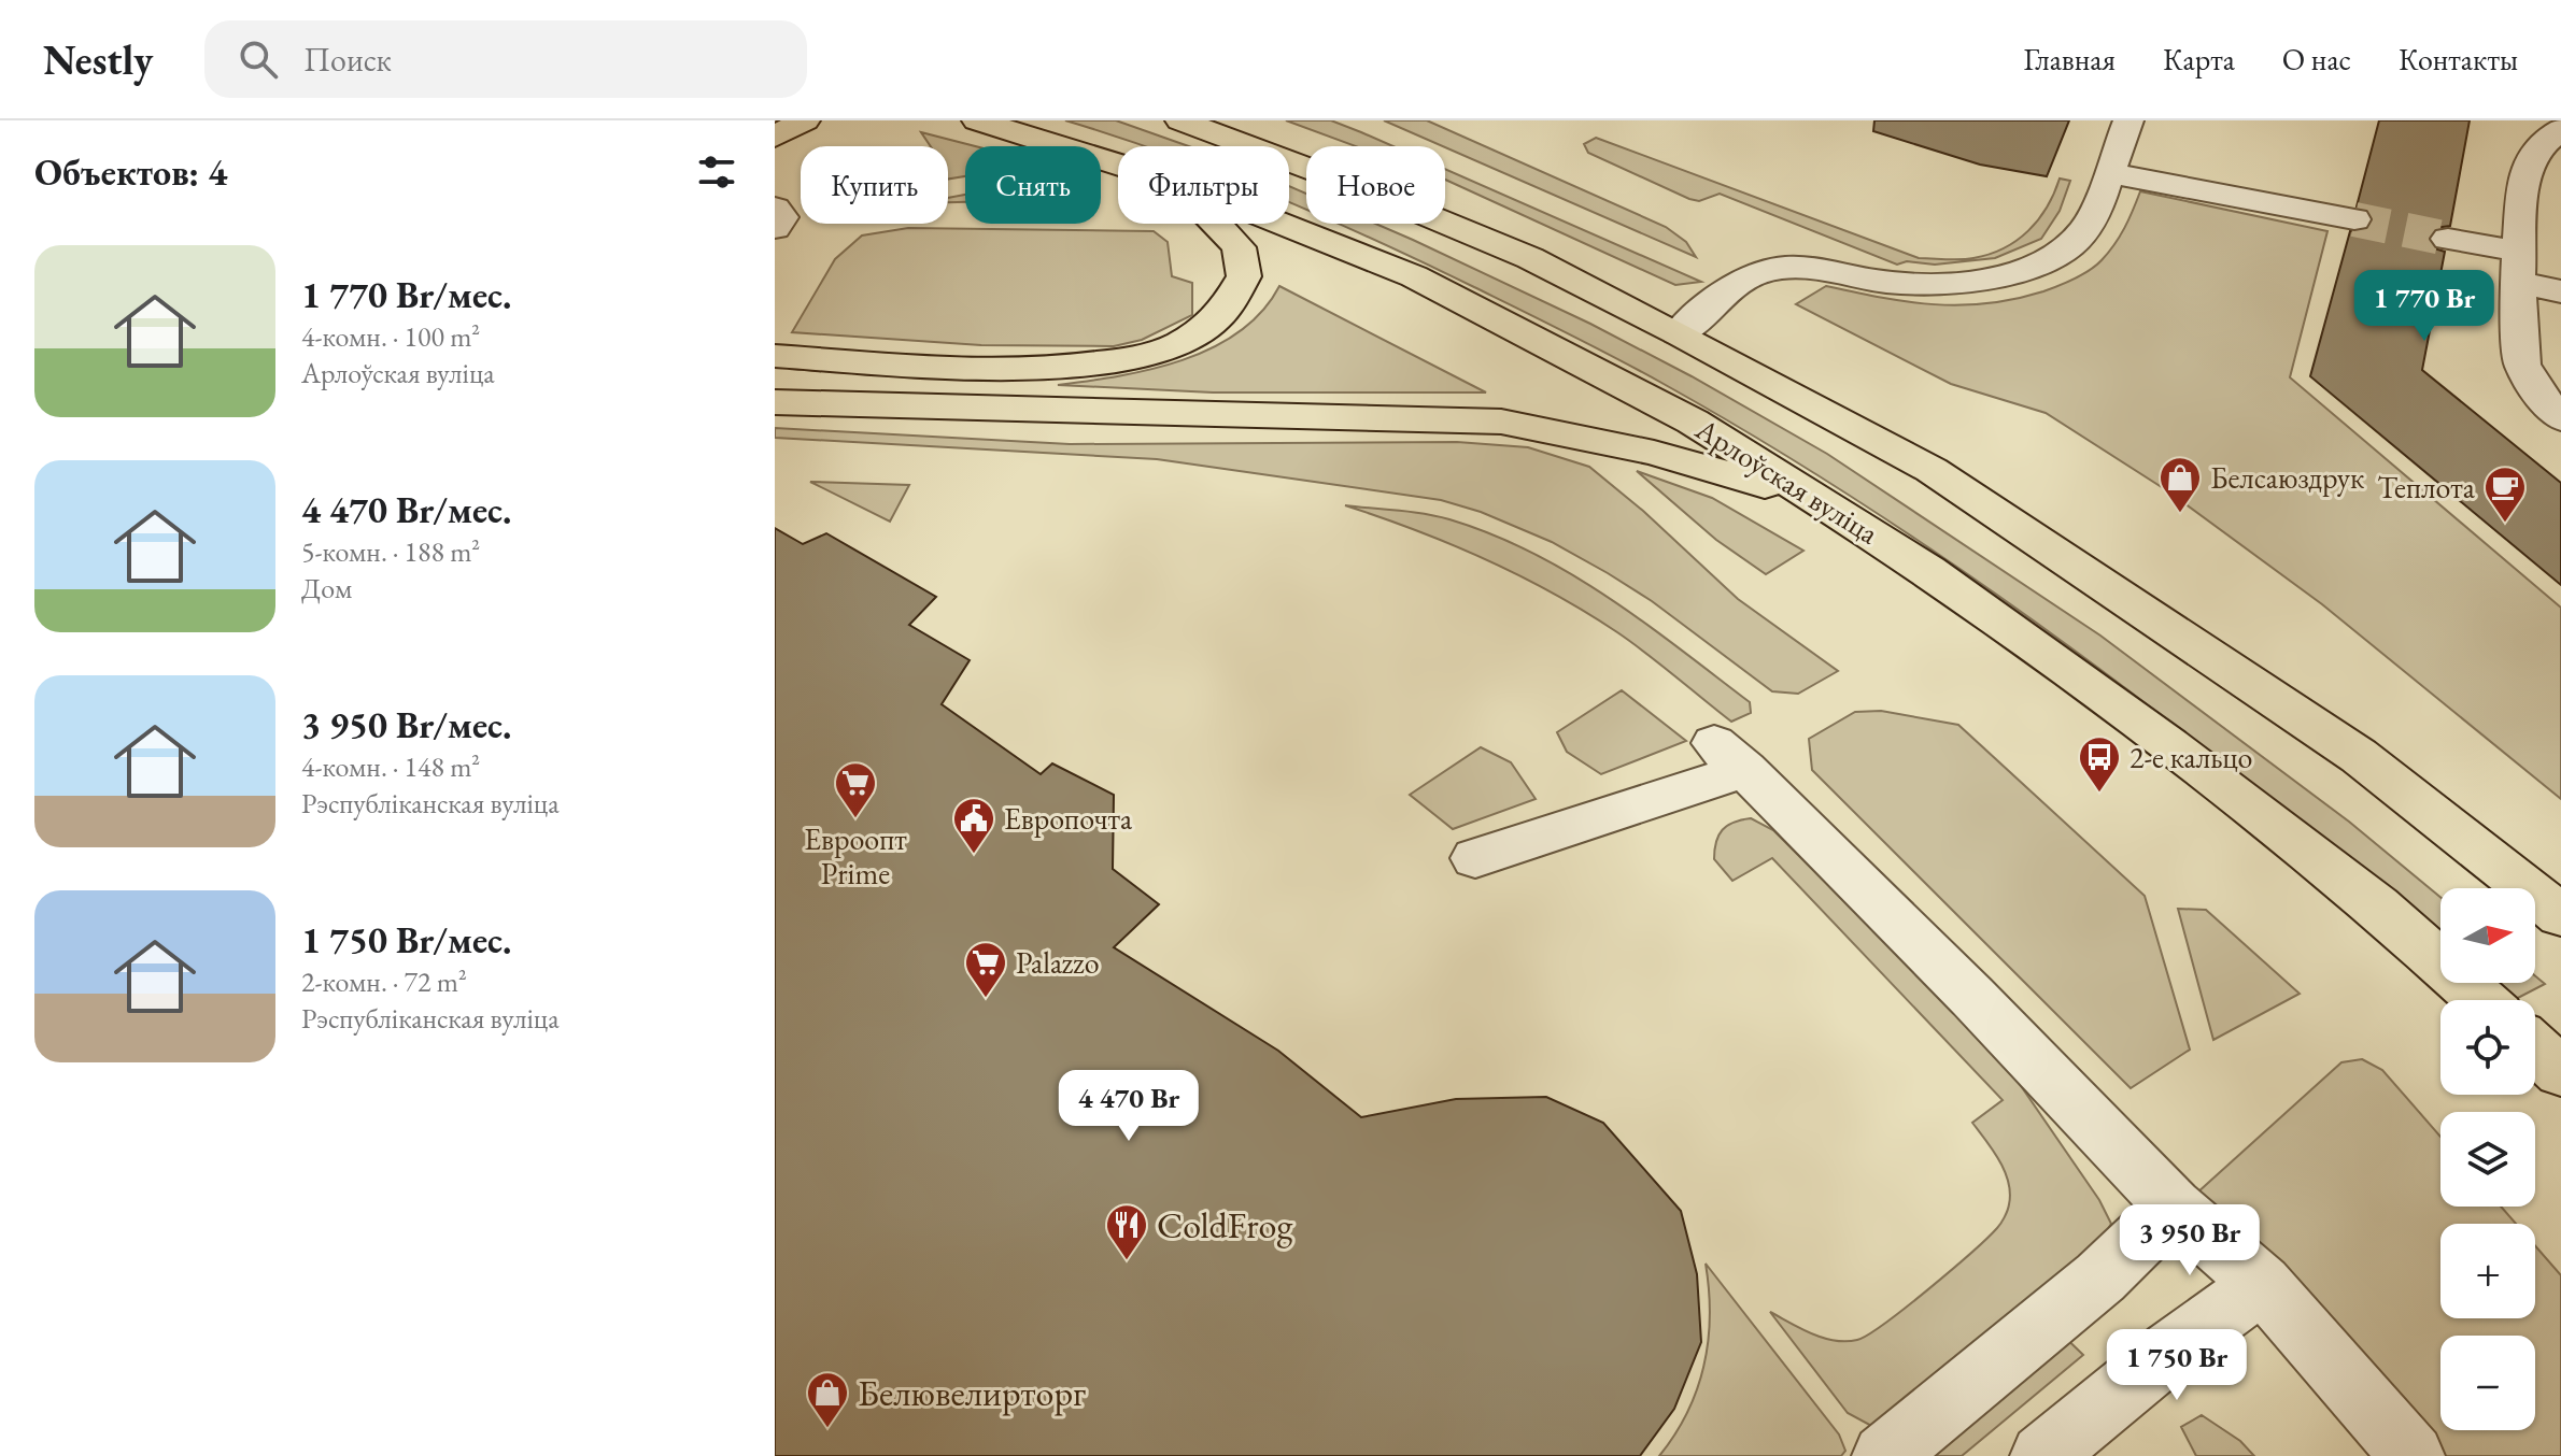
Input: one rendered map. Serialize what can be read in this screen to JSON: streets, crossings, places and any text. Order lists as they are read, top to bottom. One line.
{"streets":{"main road":["Арлоўская вуліца"]},"places":{"shop":["Белсаюздрук","Белювелирторг"],"cafe":["Теплота"],"bus stop":["2-е кальцо"],"supermarket":["Евроопт Prime","Palazzo"],"public building":["Европочта"],"restaurant":["ColdFrog"]},"north":"right","page":{"header":"Nestly","search":"Поиск","nav":["Главная","Карта","О нас","Контакты"],"heading":"Объектов: 4","chip":["Купить","Снять","Фильтры","Новое"],"list":[{"name":"1 770 Br/мес.","note":"4-комн. · 100 m² · Арлоўская вуліца"},{"name":"4 470 Br/мес.","note":"5-комн. · 188 m² · Дом"},{"name":"3 950 Br/мес.","note":"4-комн. · 148 m² · Рэспубліканская вуліца"},{"name":"1 750 Br/мес.","note":"2-комн. · 72 m² · Рэспубліканская вуліца"}],"price":["1 770 Br","4 470 Br","3 950 Br","1 750 Br"],"map_buttons":["+","−"]}}
